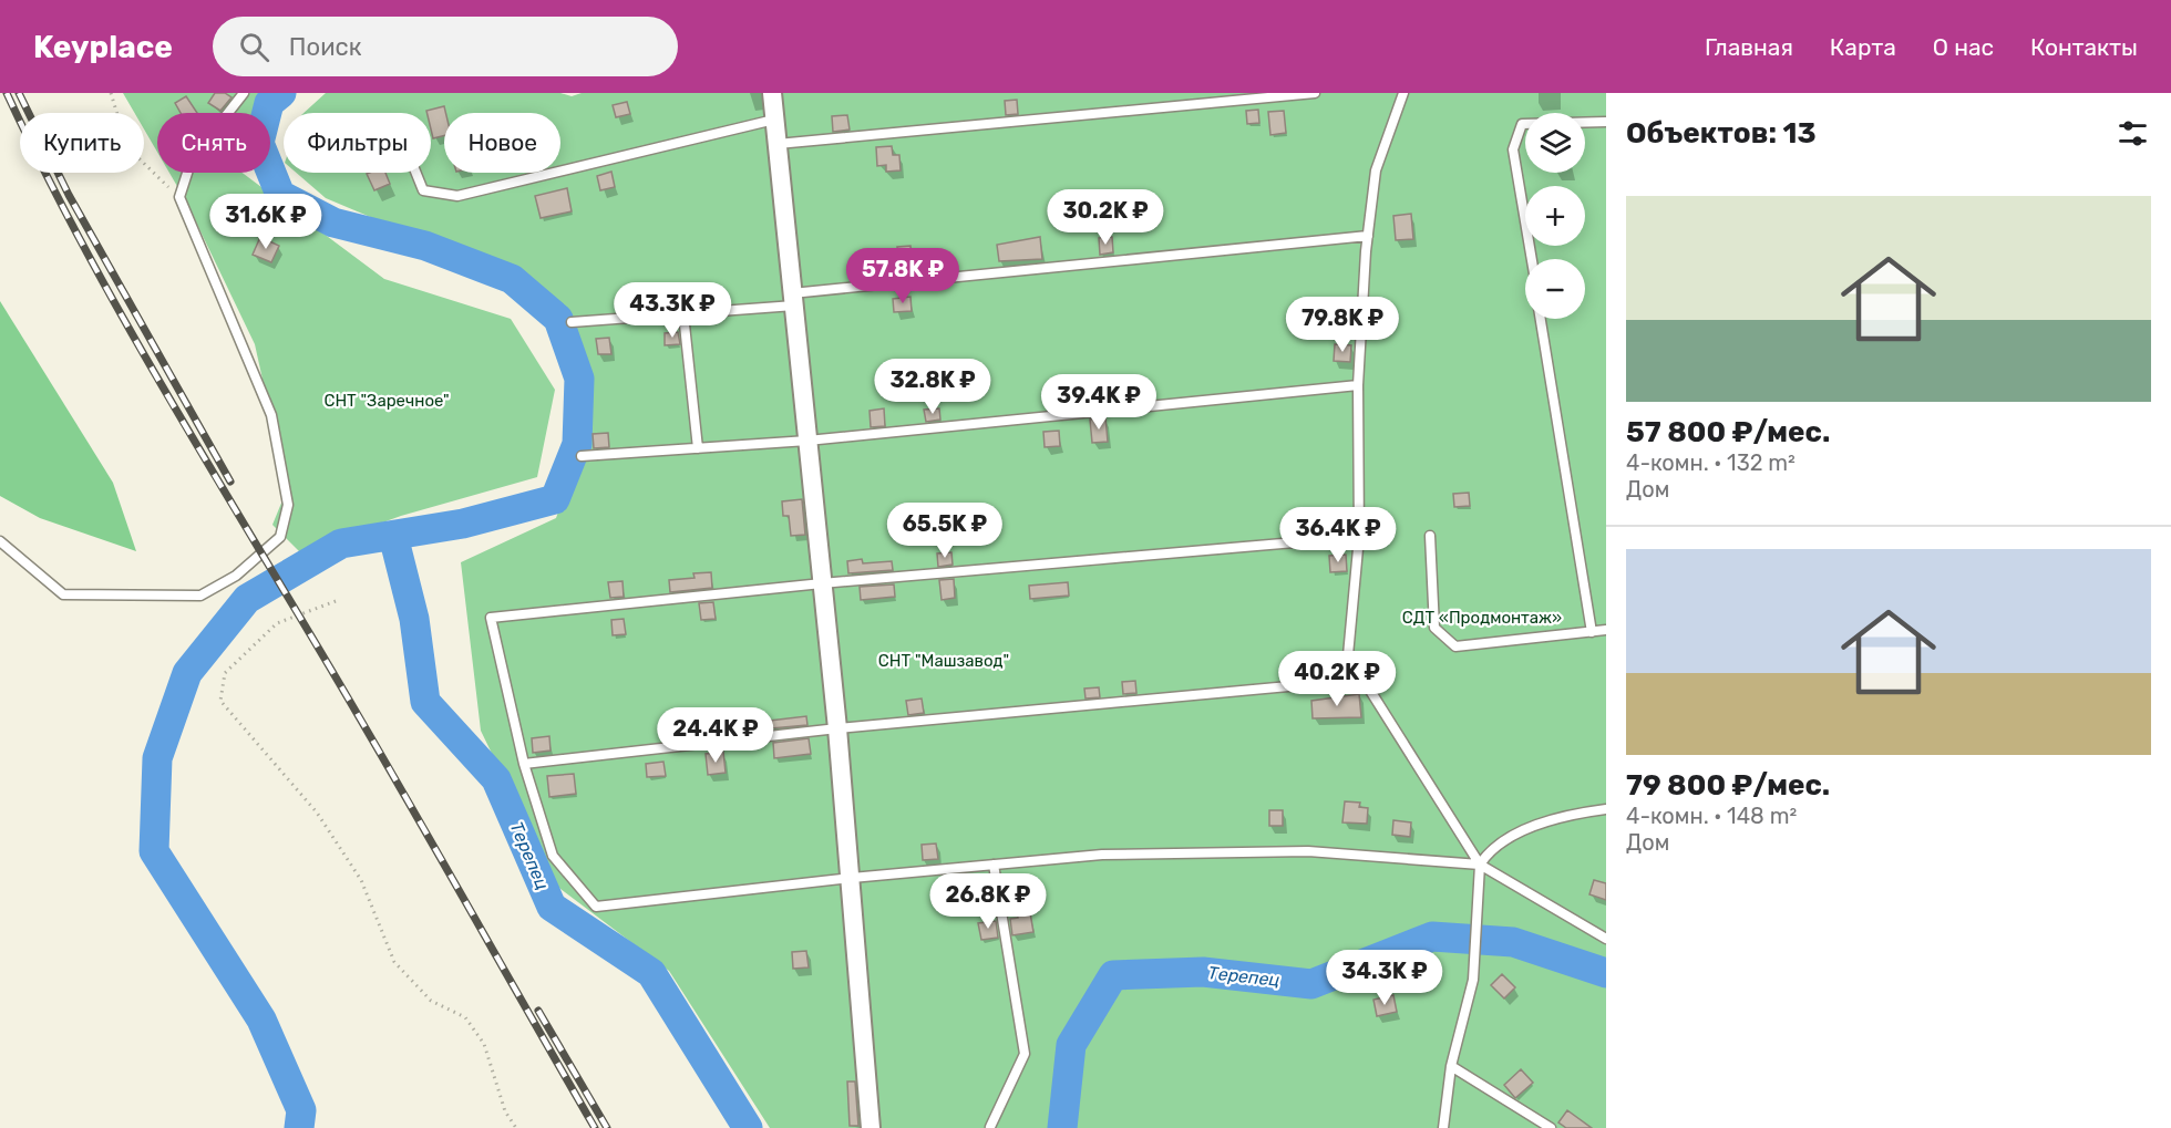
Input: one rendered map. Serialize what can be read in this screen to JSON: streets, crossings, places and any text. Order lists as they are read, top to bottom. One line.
{"water":["Терепец"],"parks":["СНТ \"Заречное\"","СДТ «Продмонтаж»","СНТ \"Машзавод\""],"page":{"header":"Keyplace","search":"Поиск","nav":["Главная","Карта","О нас","Контакты"],"heading":"Объектов: 13","map_buttons":["+","−"],"chip":["Купить","Снять","Фильтры","Новое"],"list":[{"name":"57 800 ₽/мес.","note":"4-комн. · 132 m² · Дом"},{"name":"79 800 ₽/мес.","note":"4-комн. · 148 m² · Дом"}],"price":["30.2K ₽","31.6K ₽","57.8K ₽","43.3K ₽","79.8K ₽","32.8K ₽","39.4K ₽","65.5K ₽","36.4K ₽","40.2K ₽","24.4K ₽","26.8K ₽","34.3K ₽"]}}
